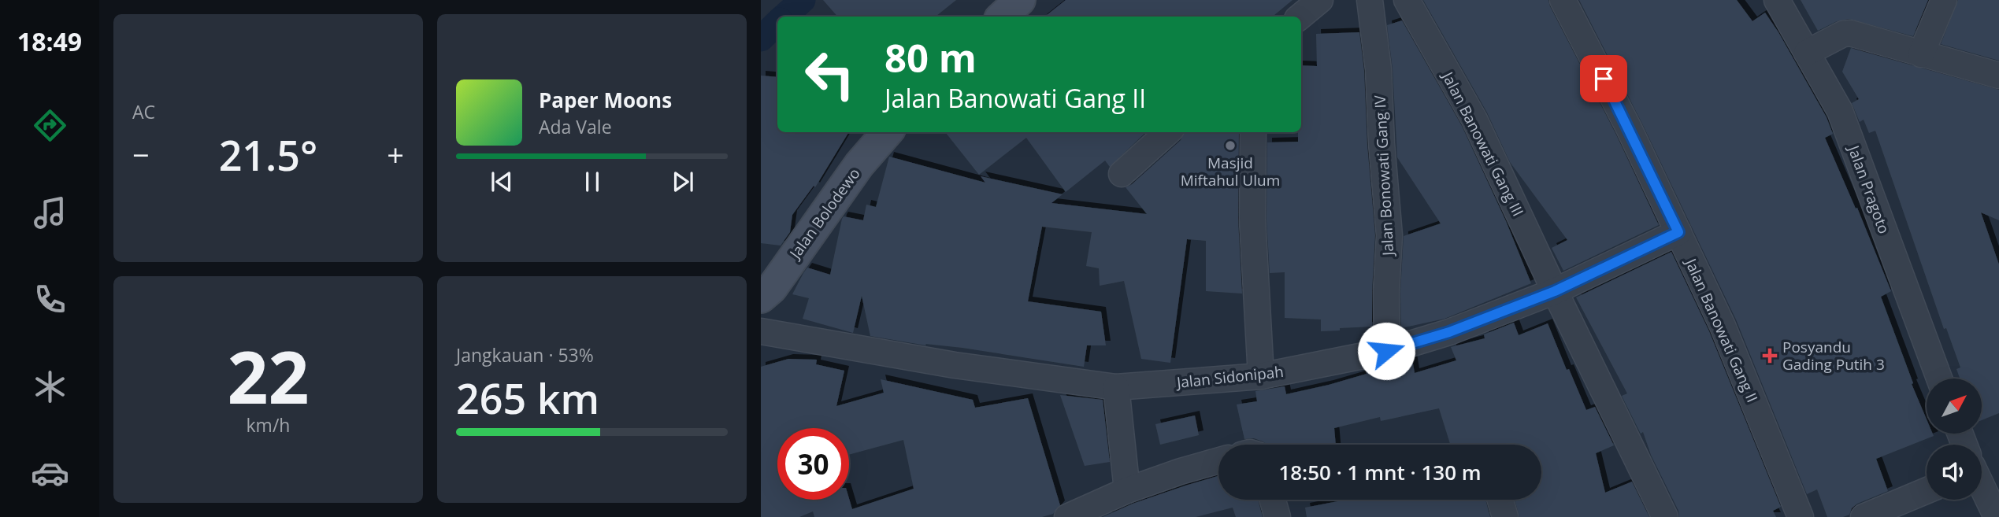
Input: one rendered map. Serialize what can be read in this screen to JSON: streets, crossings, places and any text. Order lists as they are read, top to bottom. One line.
{"streets":{"street":["Jalan Banowati Gang III","Jalan Bonowati Gang IV","Jalan Pragoto","Jalan Bolodewo","Jalan Banowati Gang II","Jalan Sidonipah"]},"crossings":[["Jalan Banowati Gang III","Jalan Sidonipah"],["Jalan Bonowati Gang IV","Jalan Sidonipah"],["Jalan Banowati Gang II","Jalan Sidonipah"]],"places":{"other":["Masjid Miftahul Ulum"],"health":["Posyandu Gading Putih 3"]},"north":"top right","page":{"tabs":"18:49","tile":["AC",["22","km/h"],["Jangkauan · 53%","265 km"]],"turn":["80 m","Jalan Banowati Gang II"],"song":["Paper Moons","Ada Vale"],"heat":["−","21.5°","+"],"limit":"30","trip":"18:50 · 1 mnt · 130 m"}}
